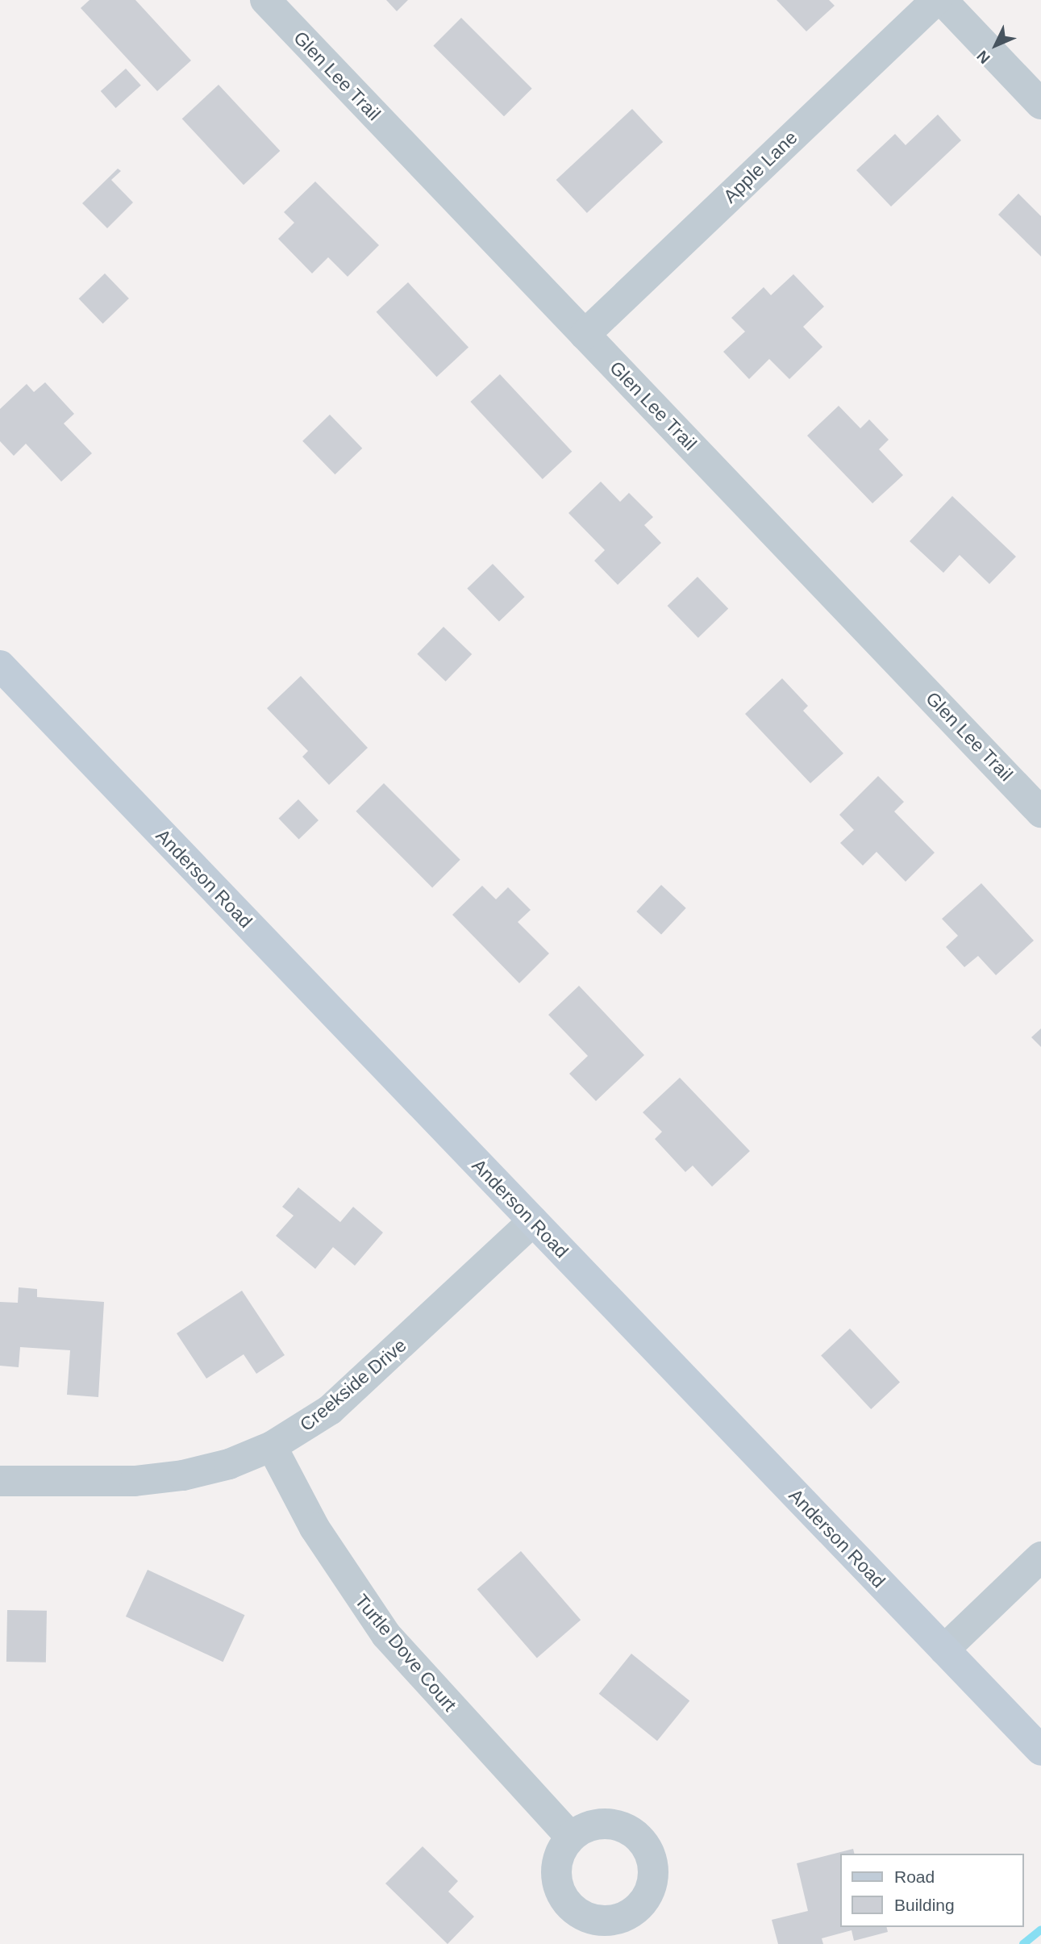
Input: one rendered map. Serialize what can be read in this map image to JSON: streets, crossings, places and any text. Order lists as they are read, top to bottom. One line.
{"streets":{"street":["Glen Lee Trail","Apple Lane","Anderson Road","Creekside Drive","Turtle Dove Court"]},"crossings":[["Glen Lee Trail","Apple Lane"],["Anderson Road","Creekside Drive"],["Creekside Drive","Turtle Dove Court"]],"legend":["Road","Building"],"north":"bottom left"}
